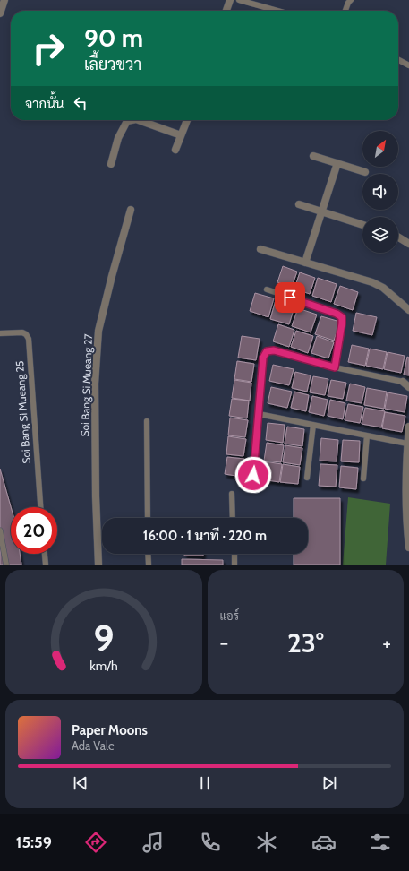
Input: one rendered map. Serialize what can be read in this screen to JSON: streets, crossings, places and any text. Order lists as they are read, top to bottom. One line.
{"streets":{"street":["Soi Bang Si Mueang 27"],"lane":["Soi Bang Si Mueang 25"]},"north":"top right","page":{"turn":["90 m","เลี้ยวขวา"],"then":"จากนั้น","limit":"20","trip":"16:00 · 1 นาที · 220 m","tile":"แอร์","heat":["−","23°","+"],"song":["Paper Moons","Ada Vale"],"tabs":"15:59","gauge":["9","km/h"]}}
